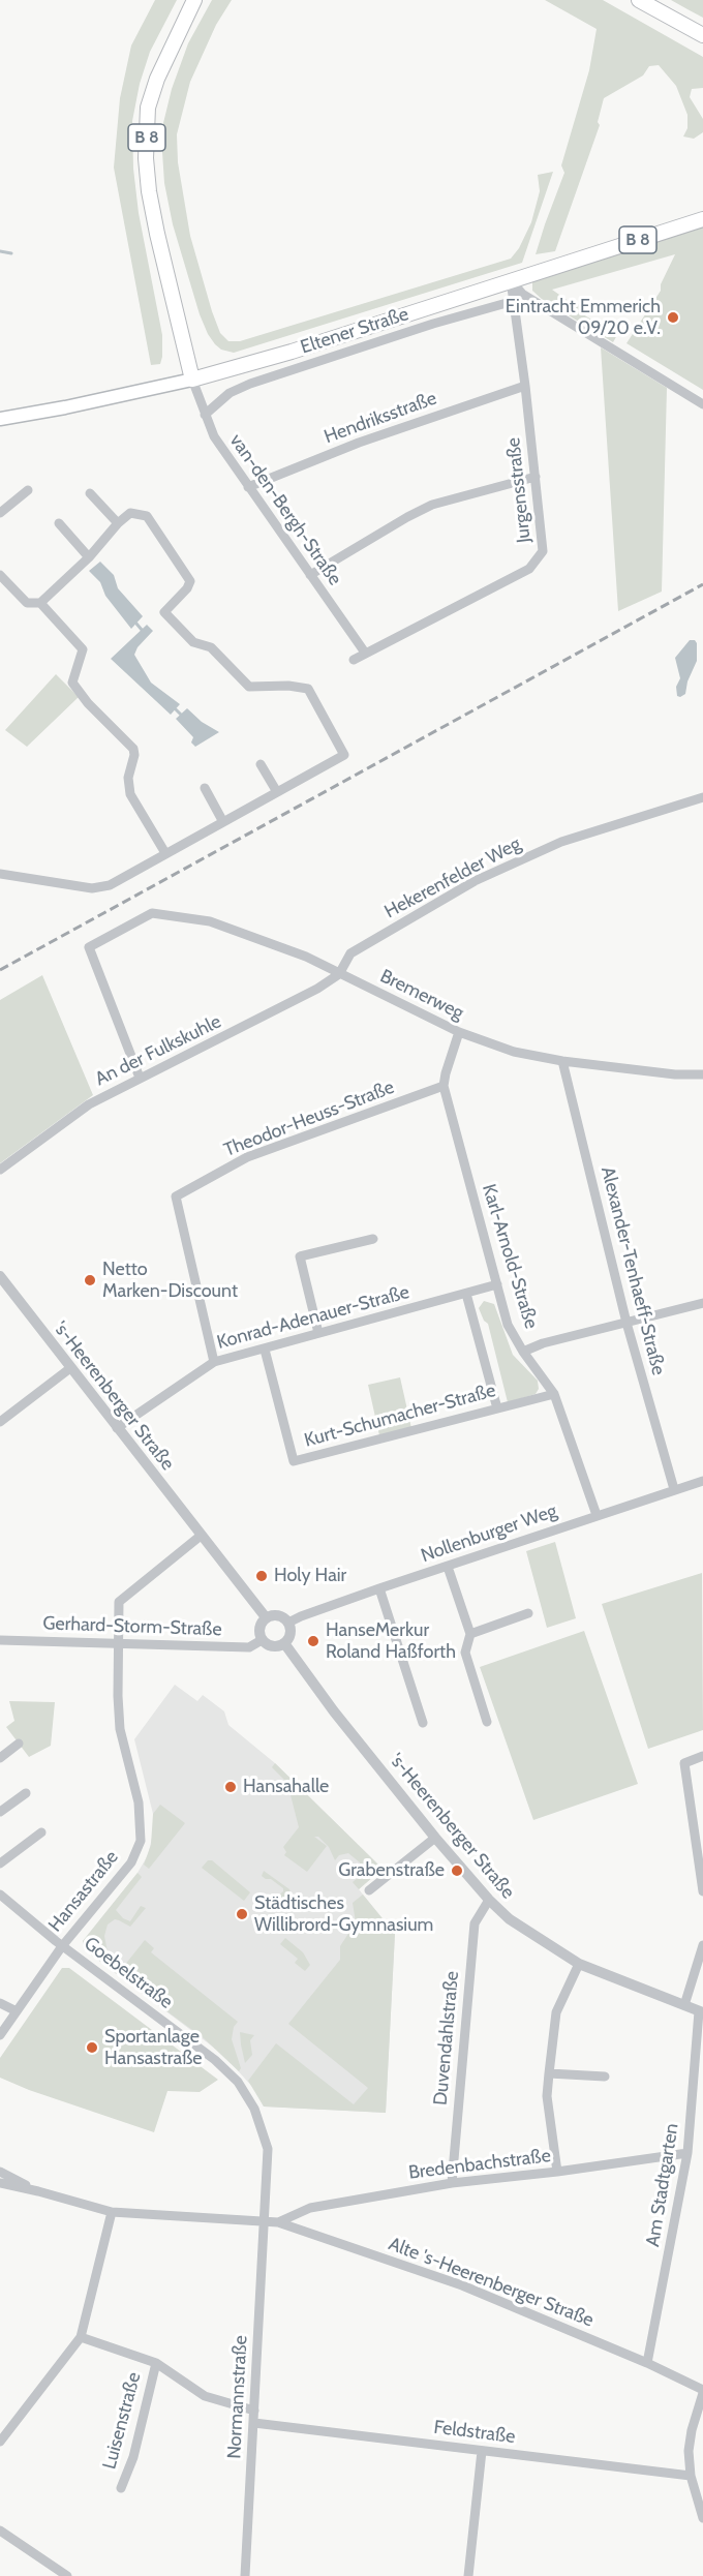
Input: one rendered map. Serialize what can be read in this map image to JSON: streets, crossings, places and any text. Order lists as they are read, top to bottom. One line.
{"streets":{"main road":["B 8","Eltener Straße"],"street":["Hendriksstraße","Jurgensstraße","van-den-Bergh-Straße","Hekerenfelder Weg","Bremerweg","An der Fulkskuhle","Theodor-Heuss-Straße","Karl-Arnold-Straße","Alexander-Tenhaeff-Straße","Konrad-Adenauer-Straße","'s-Heerenberger Straße","Kurt-Schumacher-Straße","Nollenburger Weg","Gerhard-Storm-Straße","Hansastraße","Goebelstraße","Duvendahlstraße","Bredenbachstraße","Am Stadtgarten","Alte 's-Heerenberger Straße","Normannstraße","Luisenstraße","Feldstraße"]},"crossings":[["B 8","Eltener Straße"],["B 8","van-den-Bergh-Straße"],["Eltener Straße","Jurgensstraße"],["Eltener Straße","van-den-Bergh-Straße"],["Hendriksstraße","Jurgensstraße"],["Hendriksstraße","van-den-Bergh-Straße"],["Jurgensstraße","van-den-Bergh-Straße"],["Hekerenfelder Weg","Bremerweg"],["Hekerenfelder Weg","An der Fulkskuhle"],["Bremerweg","An der Fulkskuhle"],["Bremerweg","Karl-Arnold-Straße"],["Bremerweg","Alexander-Tenhaeff-Straße"],["Theodor-Heuss-Straße","Karl-Arnold-Straße"],["Theodor-Heuss-Straße","Konrad-Adenauer-Straße"],["Karl-Arnold-Straße","Konrad-Adenauer-Straße"],["Karl-Arnold-Straße","Kurt-Schumacher-Straße"],["Karl-Arnold-Straße","Nollenburger Weg"],["Alexander-Tenhaeff-Straße","Nollenburger Weg"],["Konrad-Adenauer-Straße","'s-Heerenberger Straße"],["Konrad-Adenauer-Straße","Kurt-Schumacher-Straße"],["'s-Heerenberger Straße","Nollenburger Weg"],["'s-Heerenberger Straße","Gerhard-Storm-Straße"],["'s-Heerenberger Straße","Duvendahlstraße"],["'s-Heerenberger Straße","Am Stadtgarten"],["Nollenburger Weg","Gerhard-Storm-Straße"],["Gerhard-Storm-Straße","Hansastraße"],["Hansastraße","Goebelstraße"],["Goebelstraße","Alte 's-Heerenberger Straße"],["Goebelstraße","Normannstraße"],["Duvendahlstraße","Bredenbachstraße"],["Bredenbachstraße","Am Stadtgarten"],["Bredenbachstraße","Alte 's-Heerenberger Straße"],["Am Stadtgarten","Alte 's-Heerenberger Straße"],["Alte 's-Heerenberger Straße","Normannstraße"],["Normannstraße","Feldstraße"]],"places":["Eintracht Emmerich 09/20 e.V.","Netto Marken-Discount","Holy Hair","HanseMerkur Roland Haßforth","Hansahalle","Grabenstraße","Städtisches Willibrord-Gymnasium","Sportanlage Hansastraße"]}
